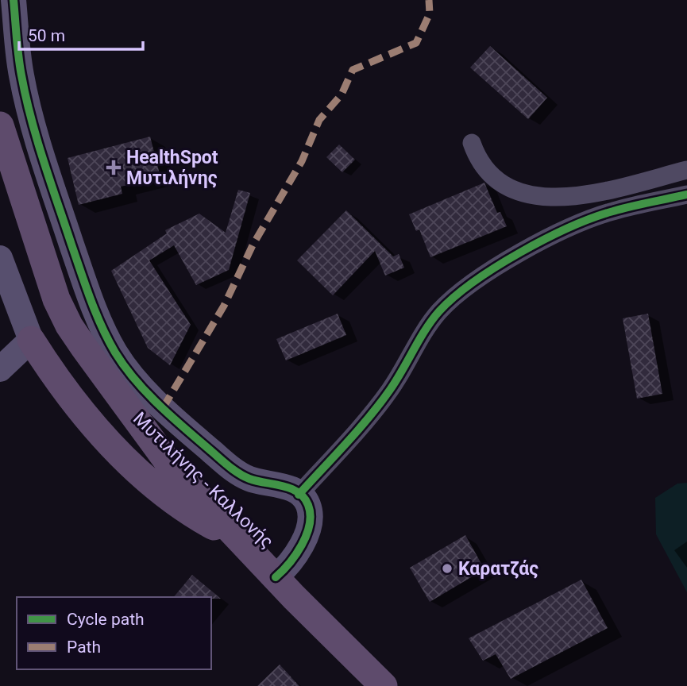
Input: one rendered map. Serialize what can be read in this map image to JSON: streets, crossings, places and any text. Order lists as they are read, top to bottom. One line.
{"streets":{"main road":["Μυτιλήνης - Καλλονής"]},"places":{"health":["HealthSpot Μυτιλήνης"],"other":["Καρατζάς"]},"legend":["Cycle path","Path"],"scale_bar":"50 m"}
